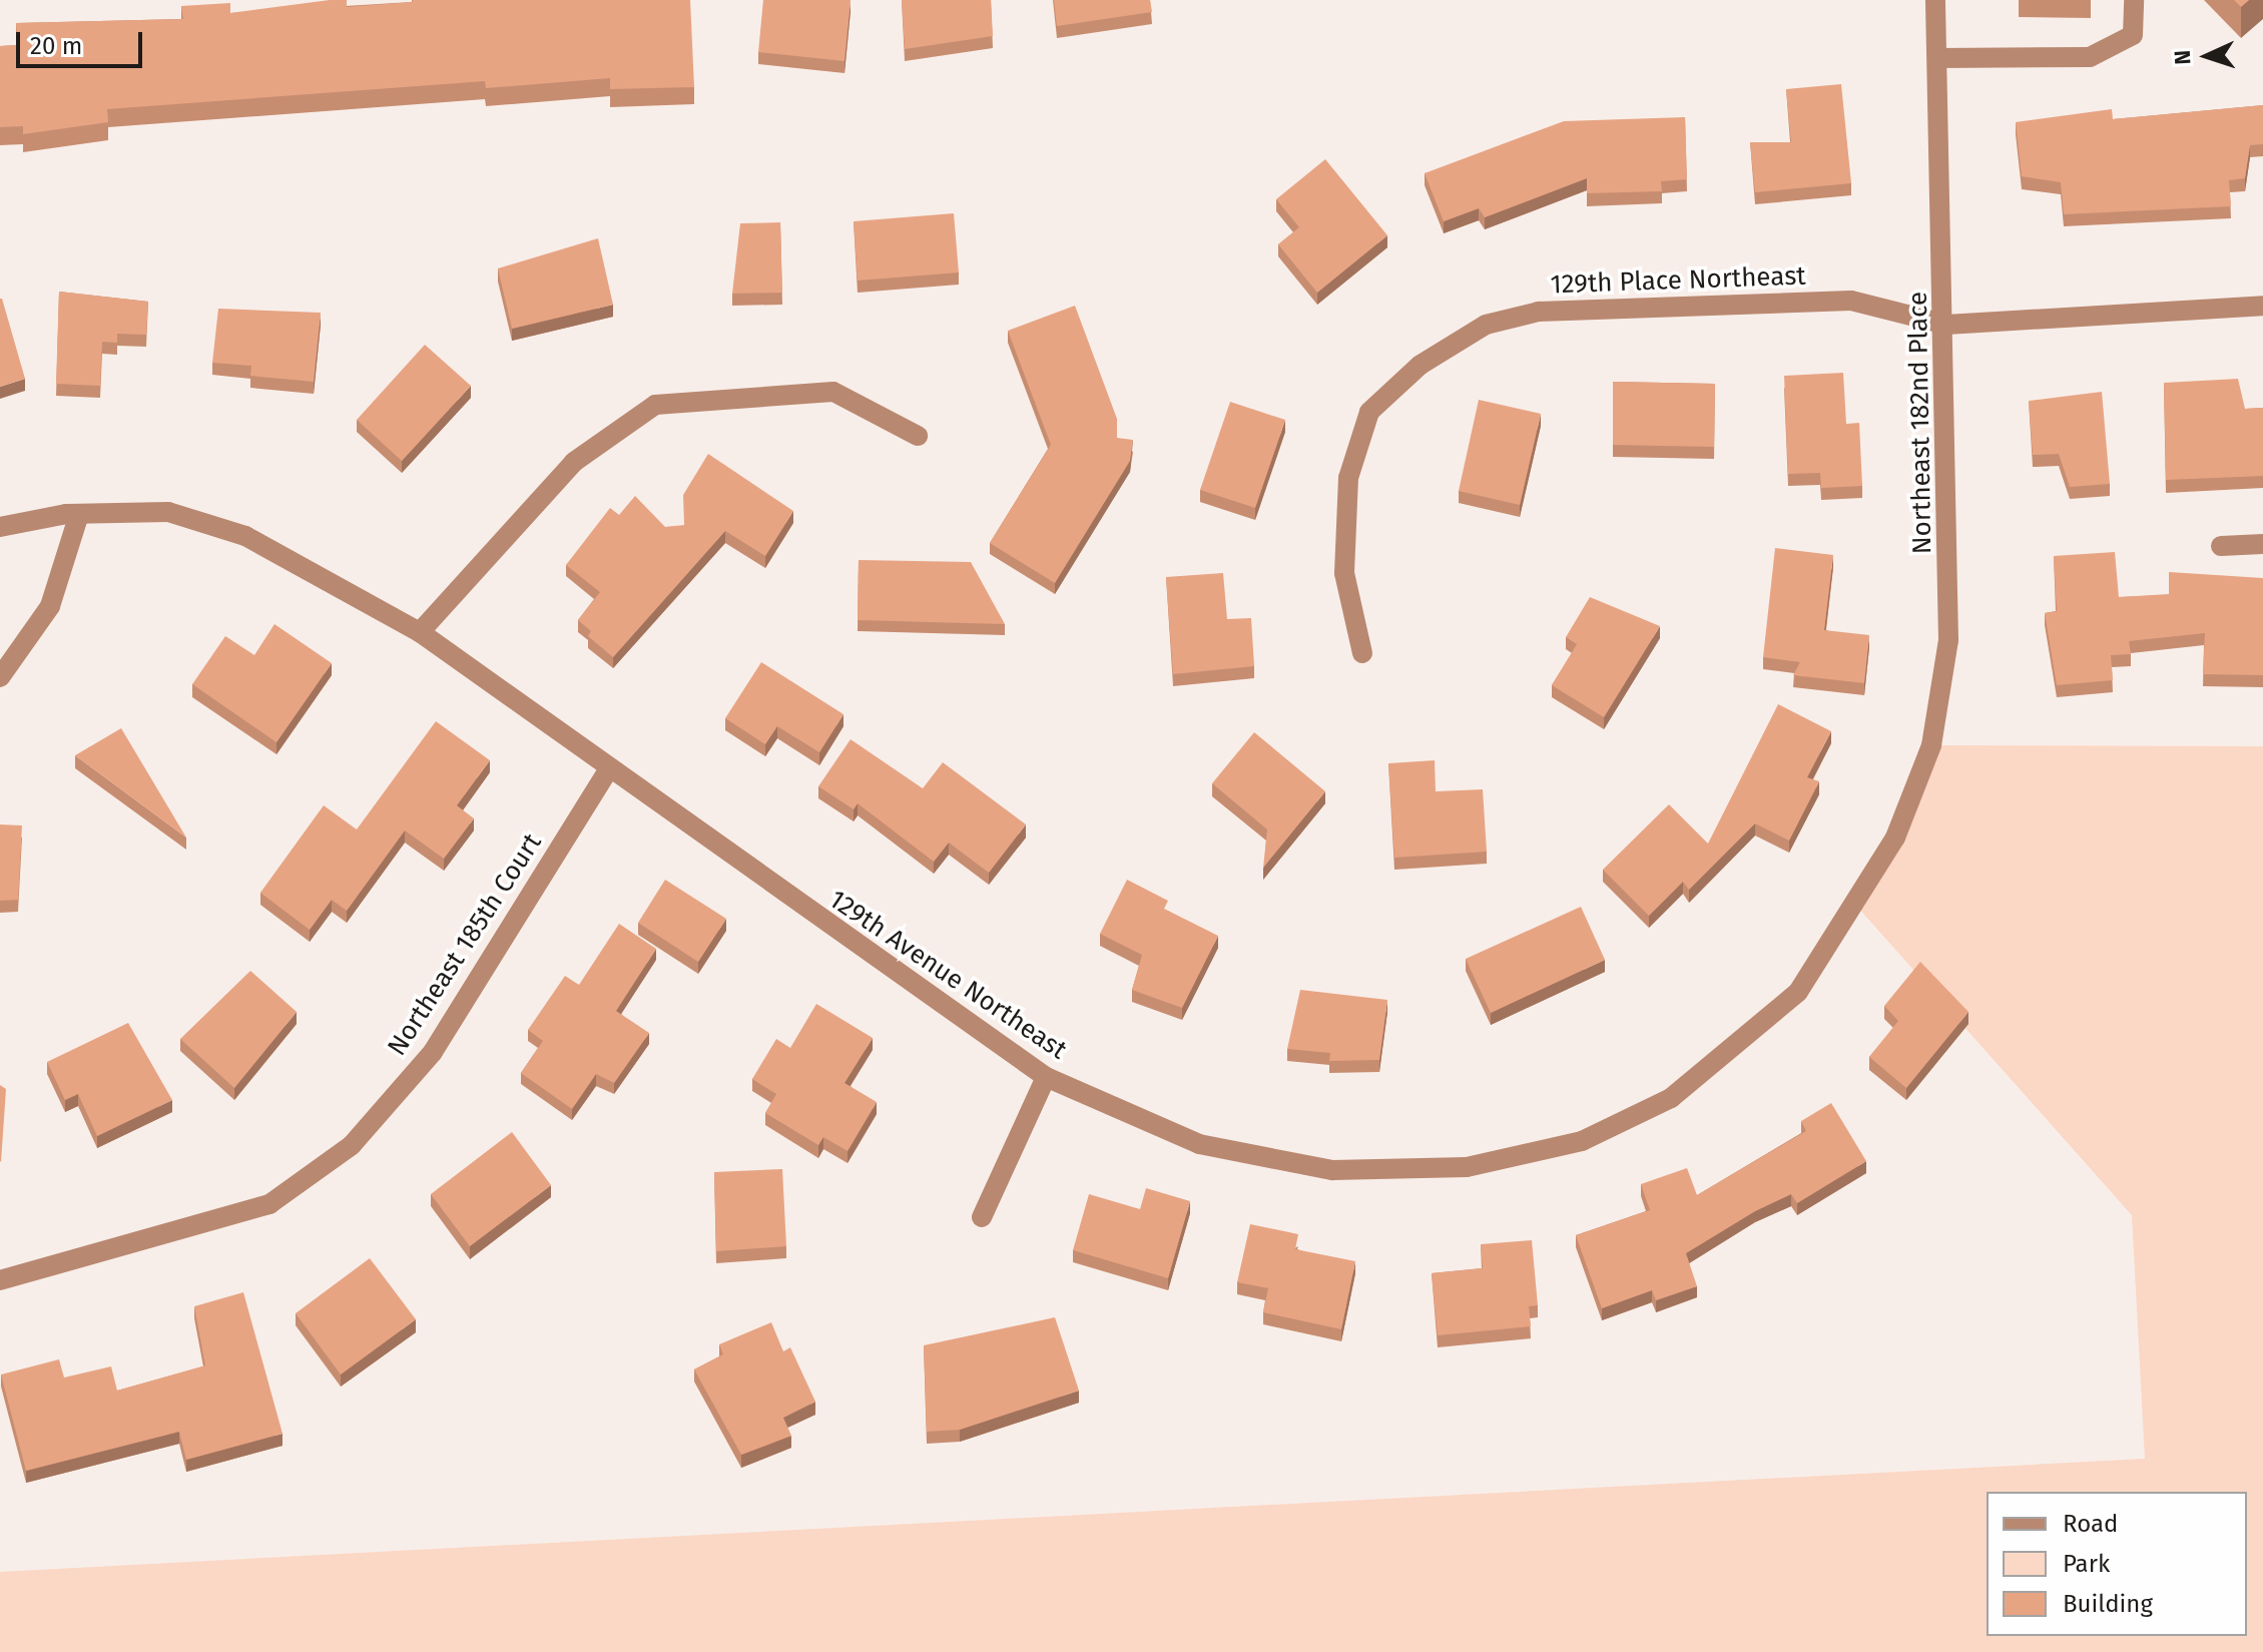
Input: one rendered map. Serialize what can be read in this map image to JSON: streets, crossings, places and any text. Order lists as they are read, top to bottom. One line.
{"streets":{"street":["129th Place Northeast","Northeast 182nd Place","Northeast 185th Court","129th Avenue Northeast"]},"crossings":[["129th Place Northeast","Northeast 182nd Place"],["Northeast 182nd Place","129th Avenue Northeast"],["Northeast 185th Court","129th Avenue Northeast"]],"legend":["Road","Park","Building"],"scale_bar":"20 m","north":"left"}
